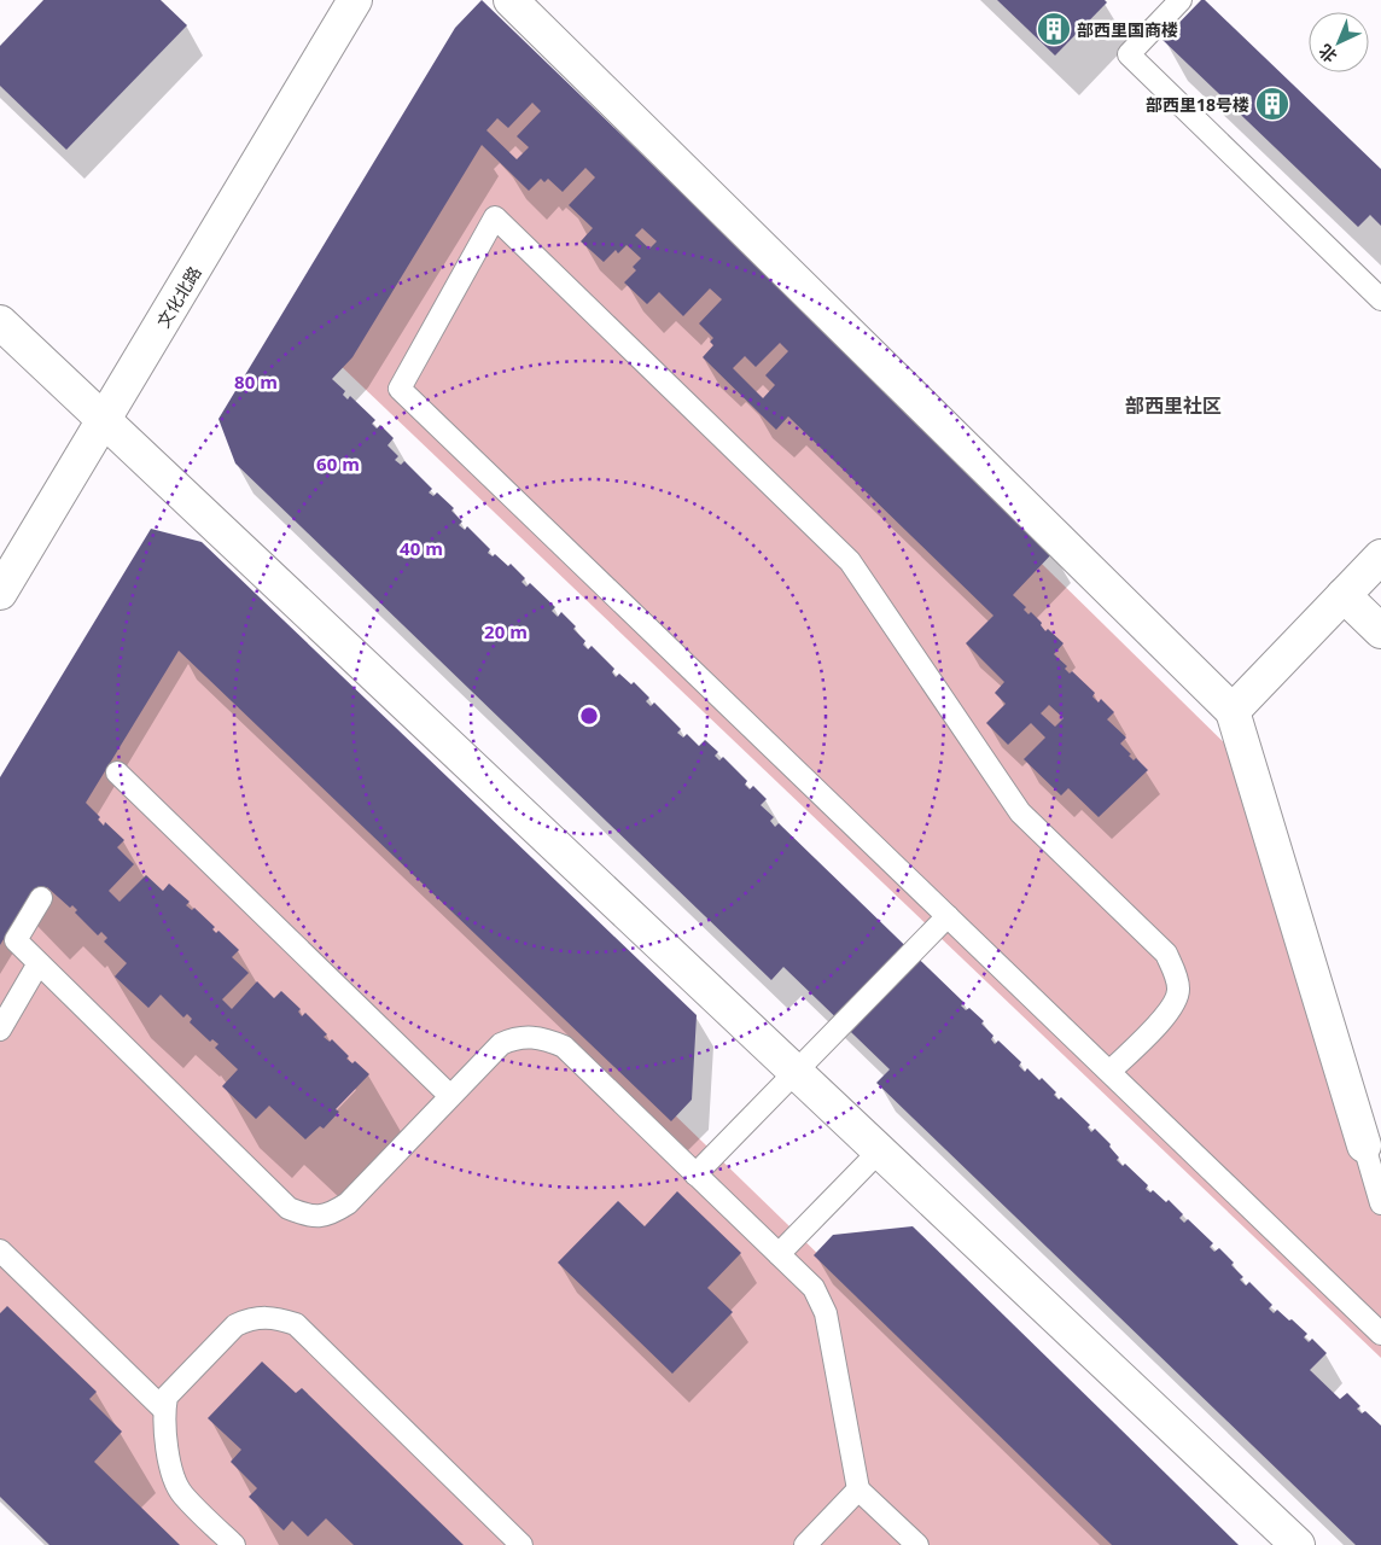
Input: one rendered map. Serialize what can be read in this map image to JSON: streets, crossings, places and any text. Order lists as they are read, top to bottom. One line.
{"streets":{"street":["文化北路"]},"districts":["部西里社区"],"places":{"building":["部西里国商楼","部西里18号楼"]},"north":"bottom left","rings":["80 m","60 m","40 m","20 m"]}
